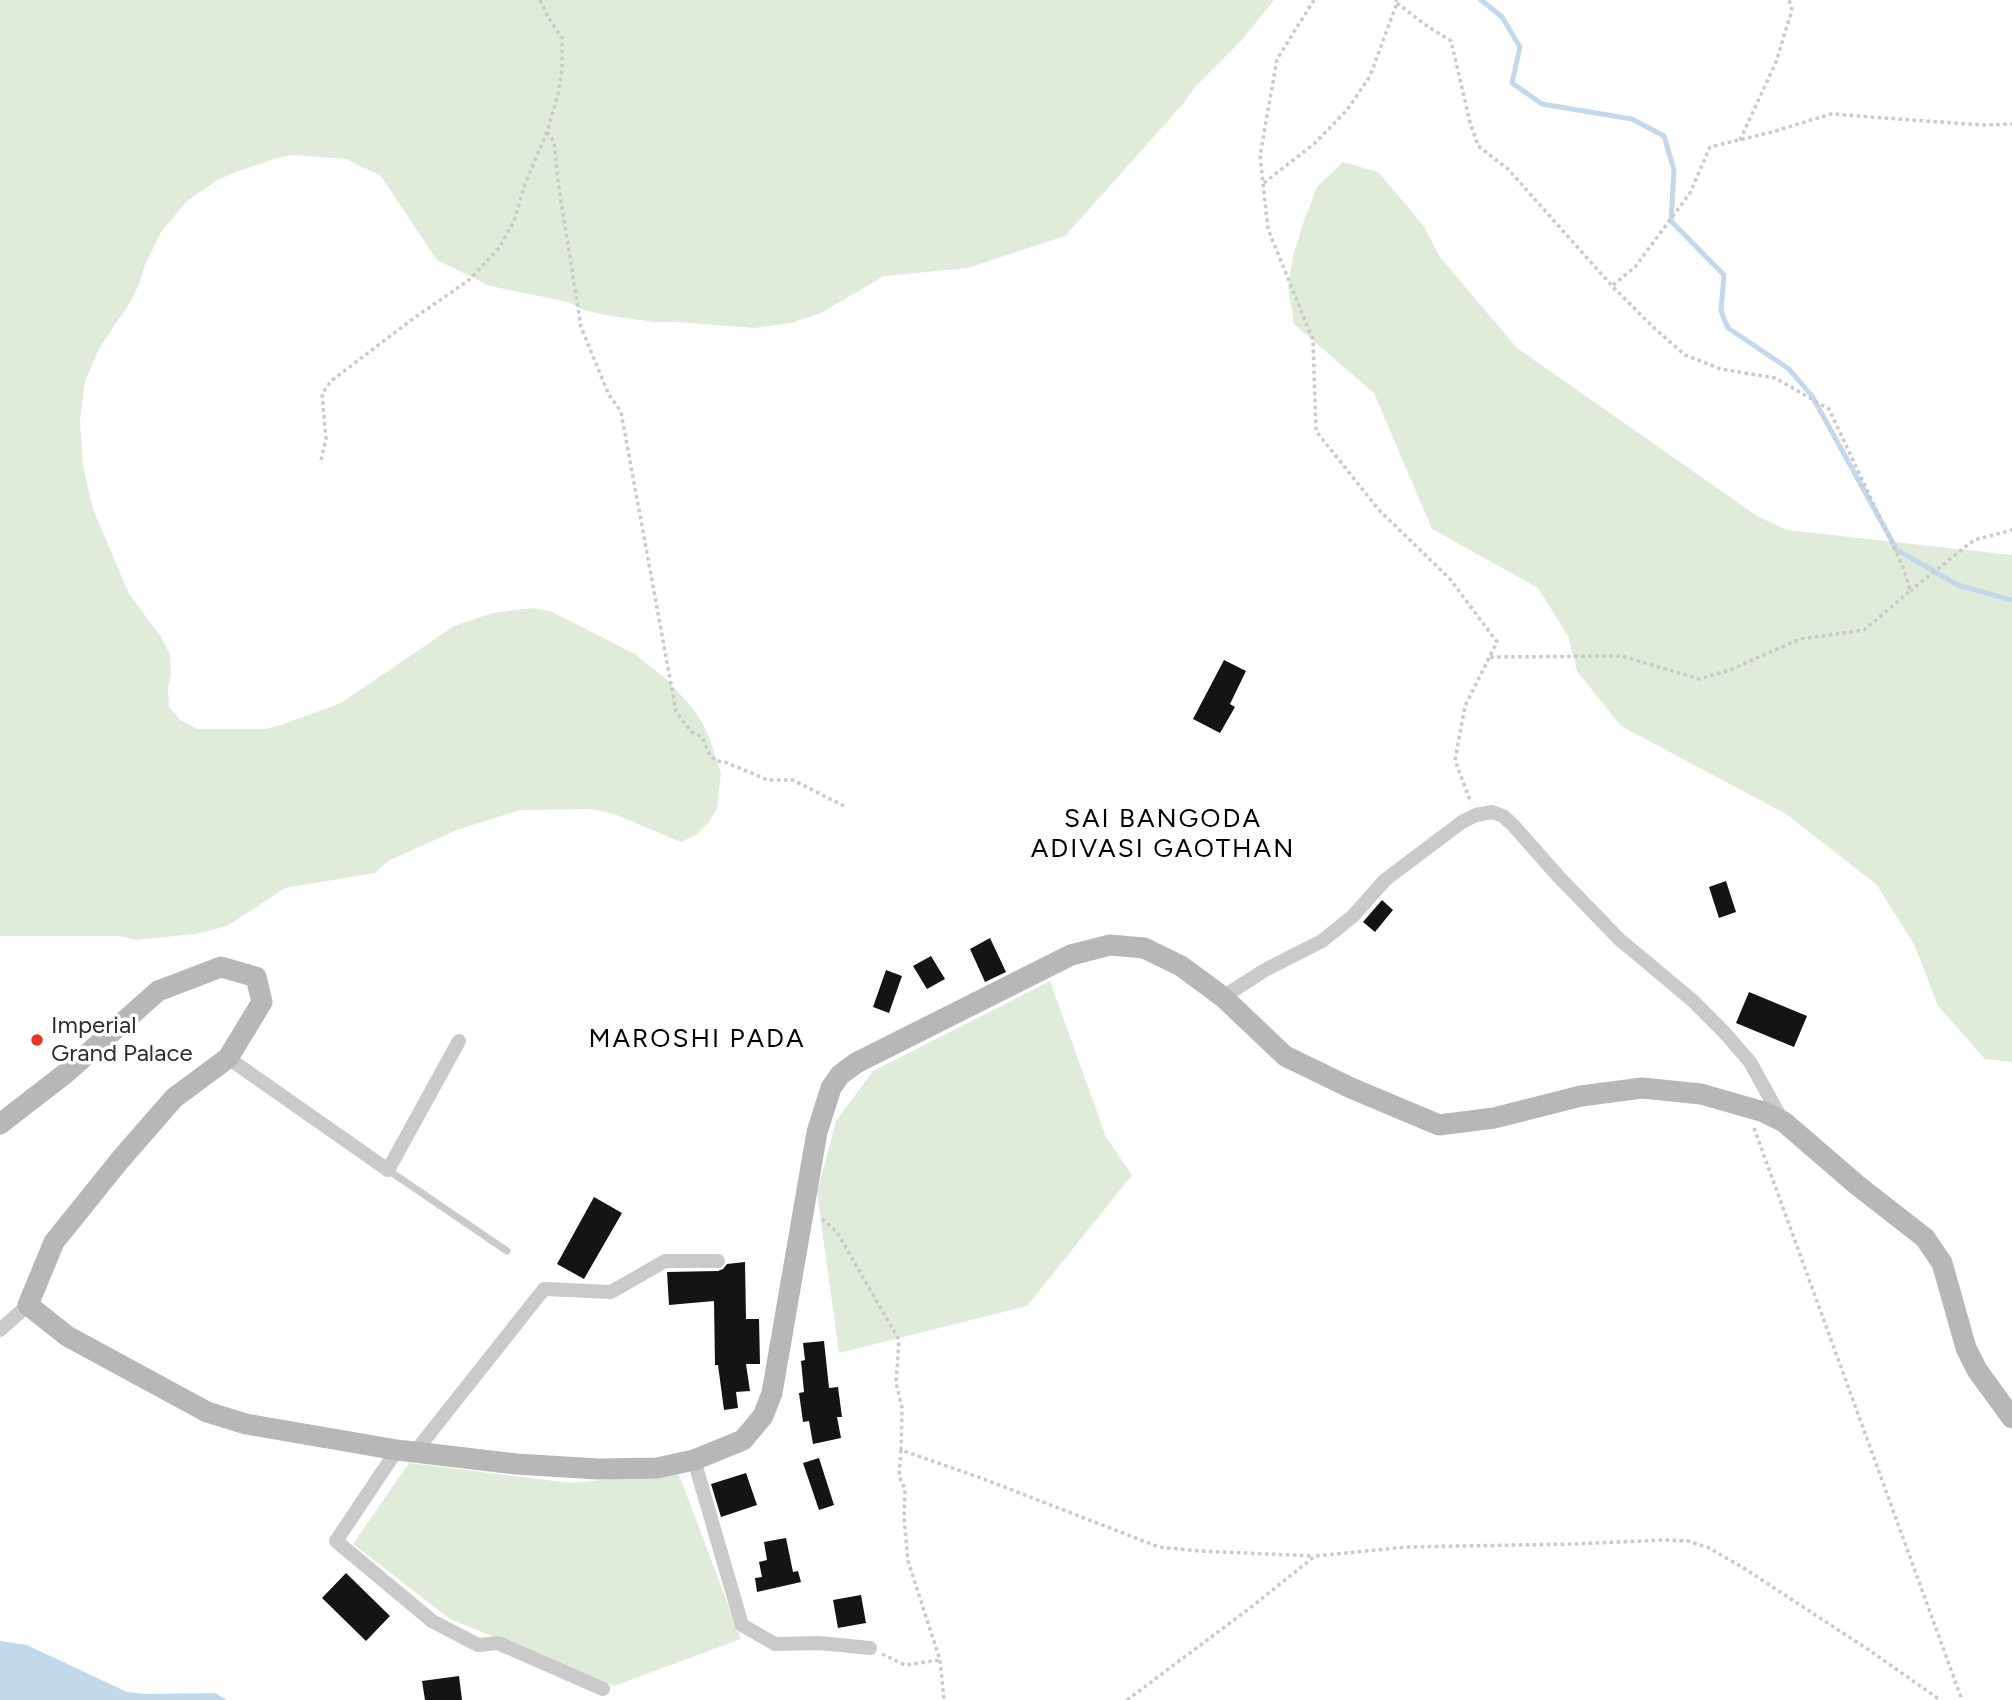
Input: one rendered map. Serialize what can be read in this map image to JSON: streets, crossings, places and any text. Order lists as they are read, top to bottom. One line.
{"districts":["SAI BANGODA ADIVASI GAOTHAN","MAROSHI PADA"],"places":["Imperial Grand Palace"]}
